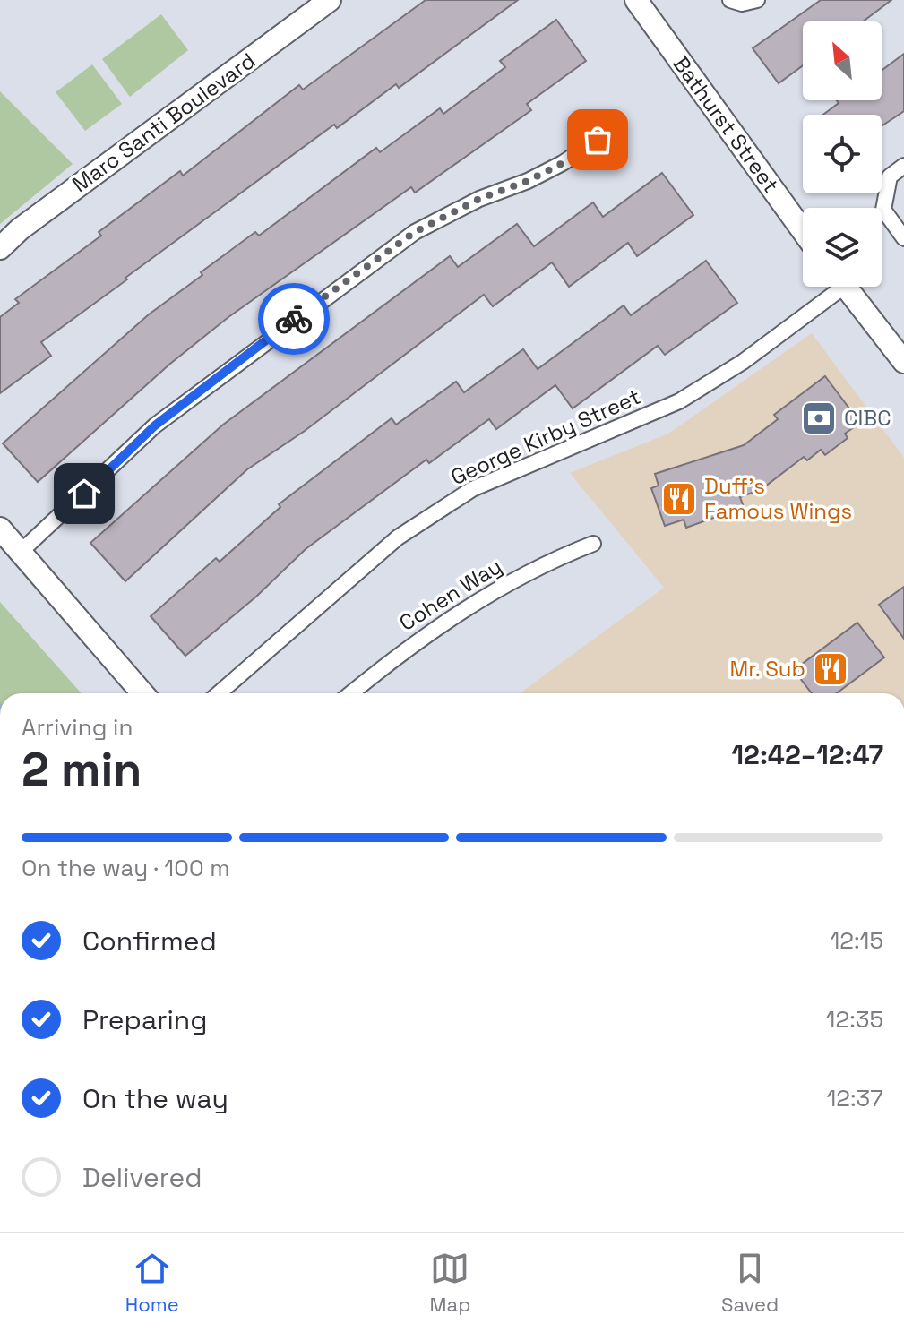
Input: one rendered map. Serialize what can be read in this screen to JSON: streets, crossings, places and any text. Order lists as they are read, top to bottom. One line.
{"streets":{"street":["Marc Santi Boulevard","Bathurst Street","George Kirby Street","Cohen Way"]},"places":{"bank":["CIBC"],"restaurant":["Duff's Famous Wings","Mr. Sub"]},"north":"top left","page":{"heading":["2 min","Arriving in","12:42–12:47"],"bar":"On the way · 100 m","list":[["Confirmed","12:15"],["Preparing","12:35"],["On the way","12:37"],"Delivered"],"tabs":["Home","Map","Saved"]}}
